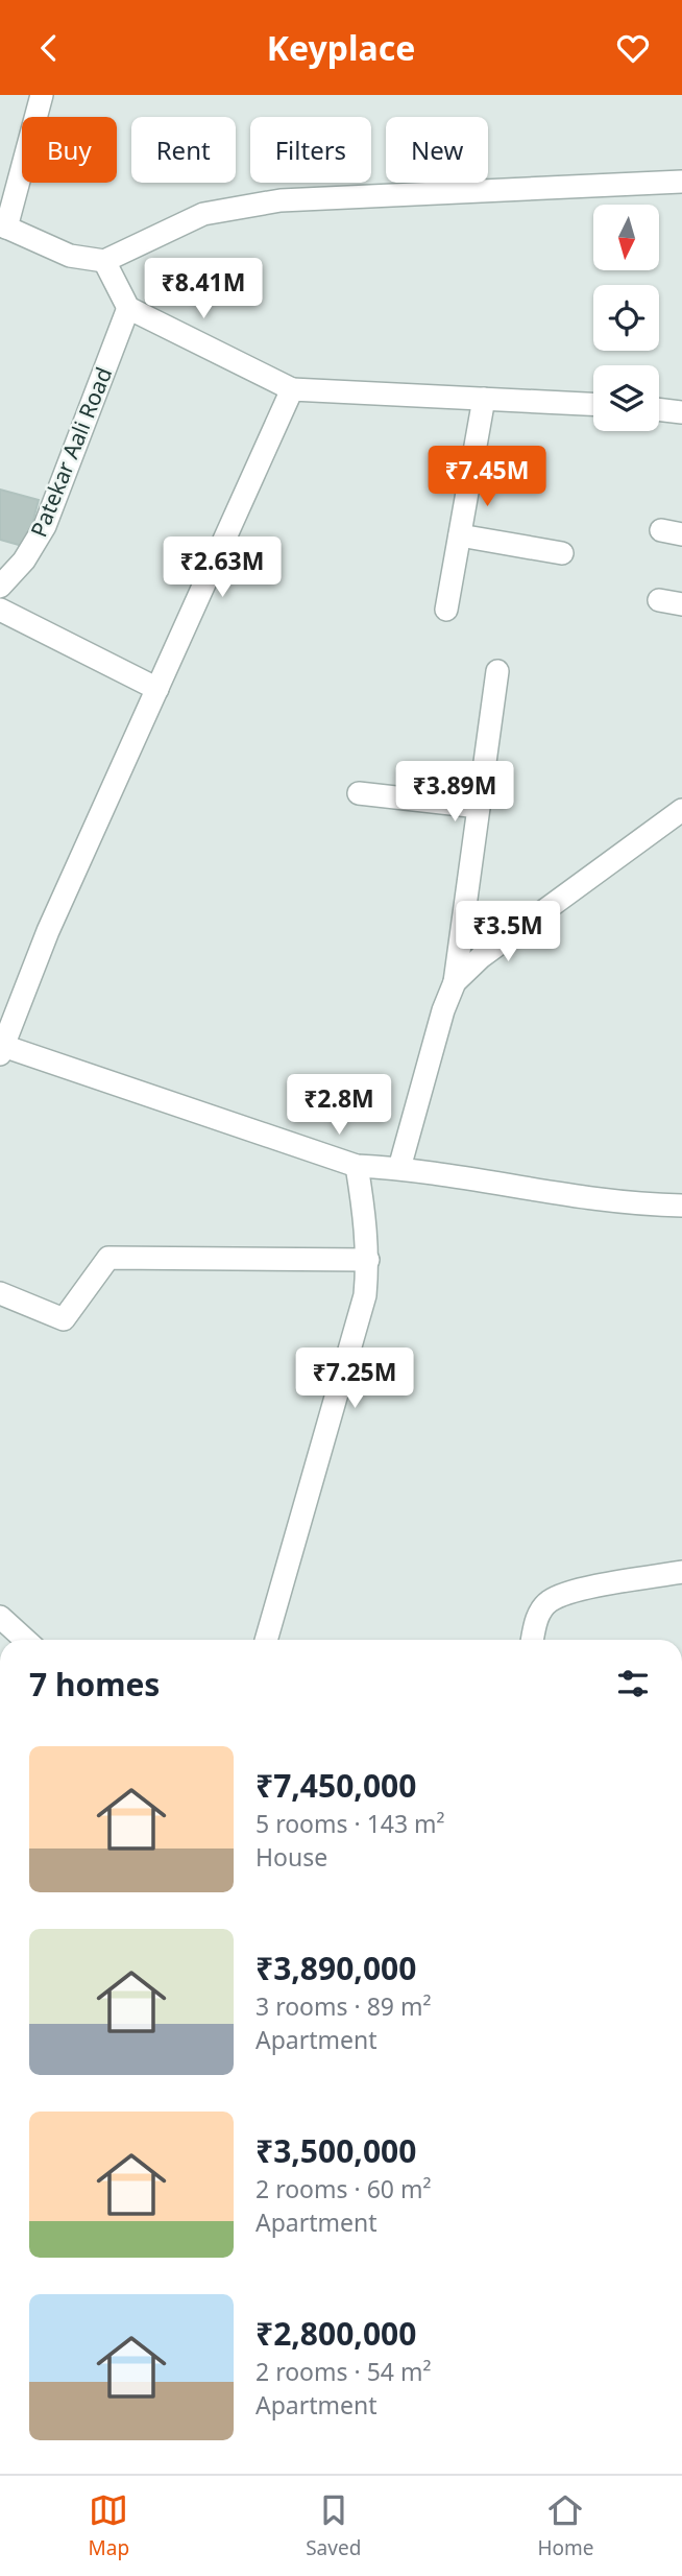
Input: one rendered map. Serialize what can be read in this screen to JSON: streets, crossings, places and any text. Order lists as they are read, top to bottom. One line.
{"streets":{"street":["Patekar Aali Road"]},"north":"bottom","page":{"header":"Keyplace","chip":["Buy","Rent","Filters","New"],"price":["₹8.41M","₹7.45M","₹2.63M","₹3.89M","₹3.5M","₹2.8M","₹7.25M"],"heading":"7 homes","list":[{"name":"₹7,450,000","note":"5 rooms · 143 m² · House"},{"name":"₹3,890,000","note":"3 rooms · 89 m² · Apartment"},{"name":"₹3,500,000","note":"2 rooms · 60 m² · Apartment"},{"name":"₹2,800,000","note":"2 rooms · 54 m² · Apartment"}],"tabs":["Map","Saved","Home"]}}
